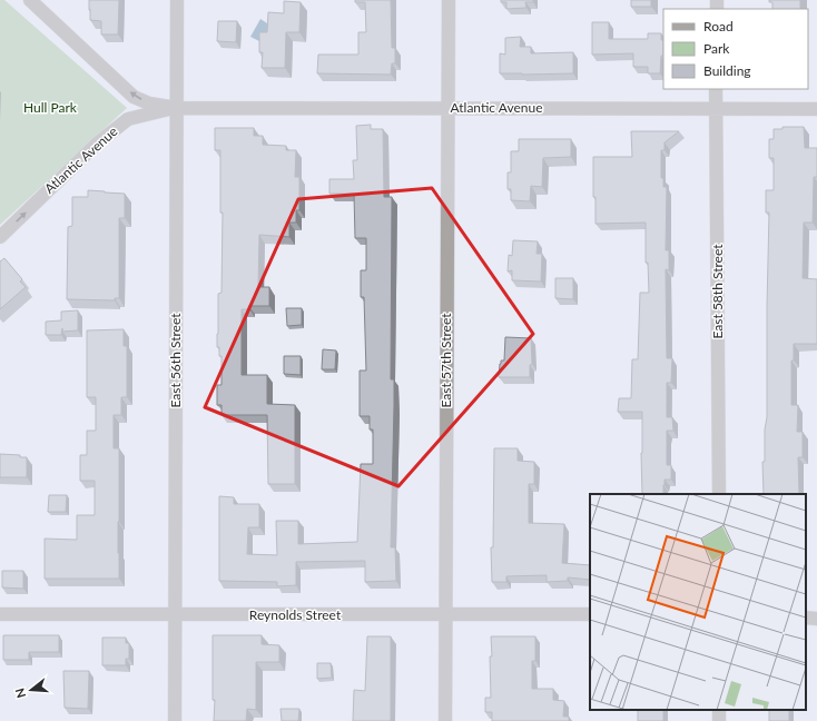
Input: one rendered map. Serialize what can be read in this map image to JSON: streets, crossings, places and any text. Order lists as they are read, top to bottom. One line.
{"streets":{"street":["Atlantic Avenue","East 58th Street","East 56th Street","East 57th Street","Reynolds Street"]},"crossings":[["Atlantic Avenue","East 58th Street"],["Atlantic Avenue","East 56th Street"],["Atlantic Avenue","East 57th Street"],["East 56th Street","Reynolds Street"],["East 57th Street","Reynolds Street"]],"parks":["Hull Park"],"legend":["Road","Park","Building"],"north":"left"}
